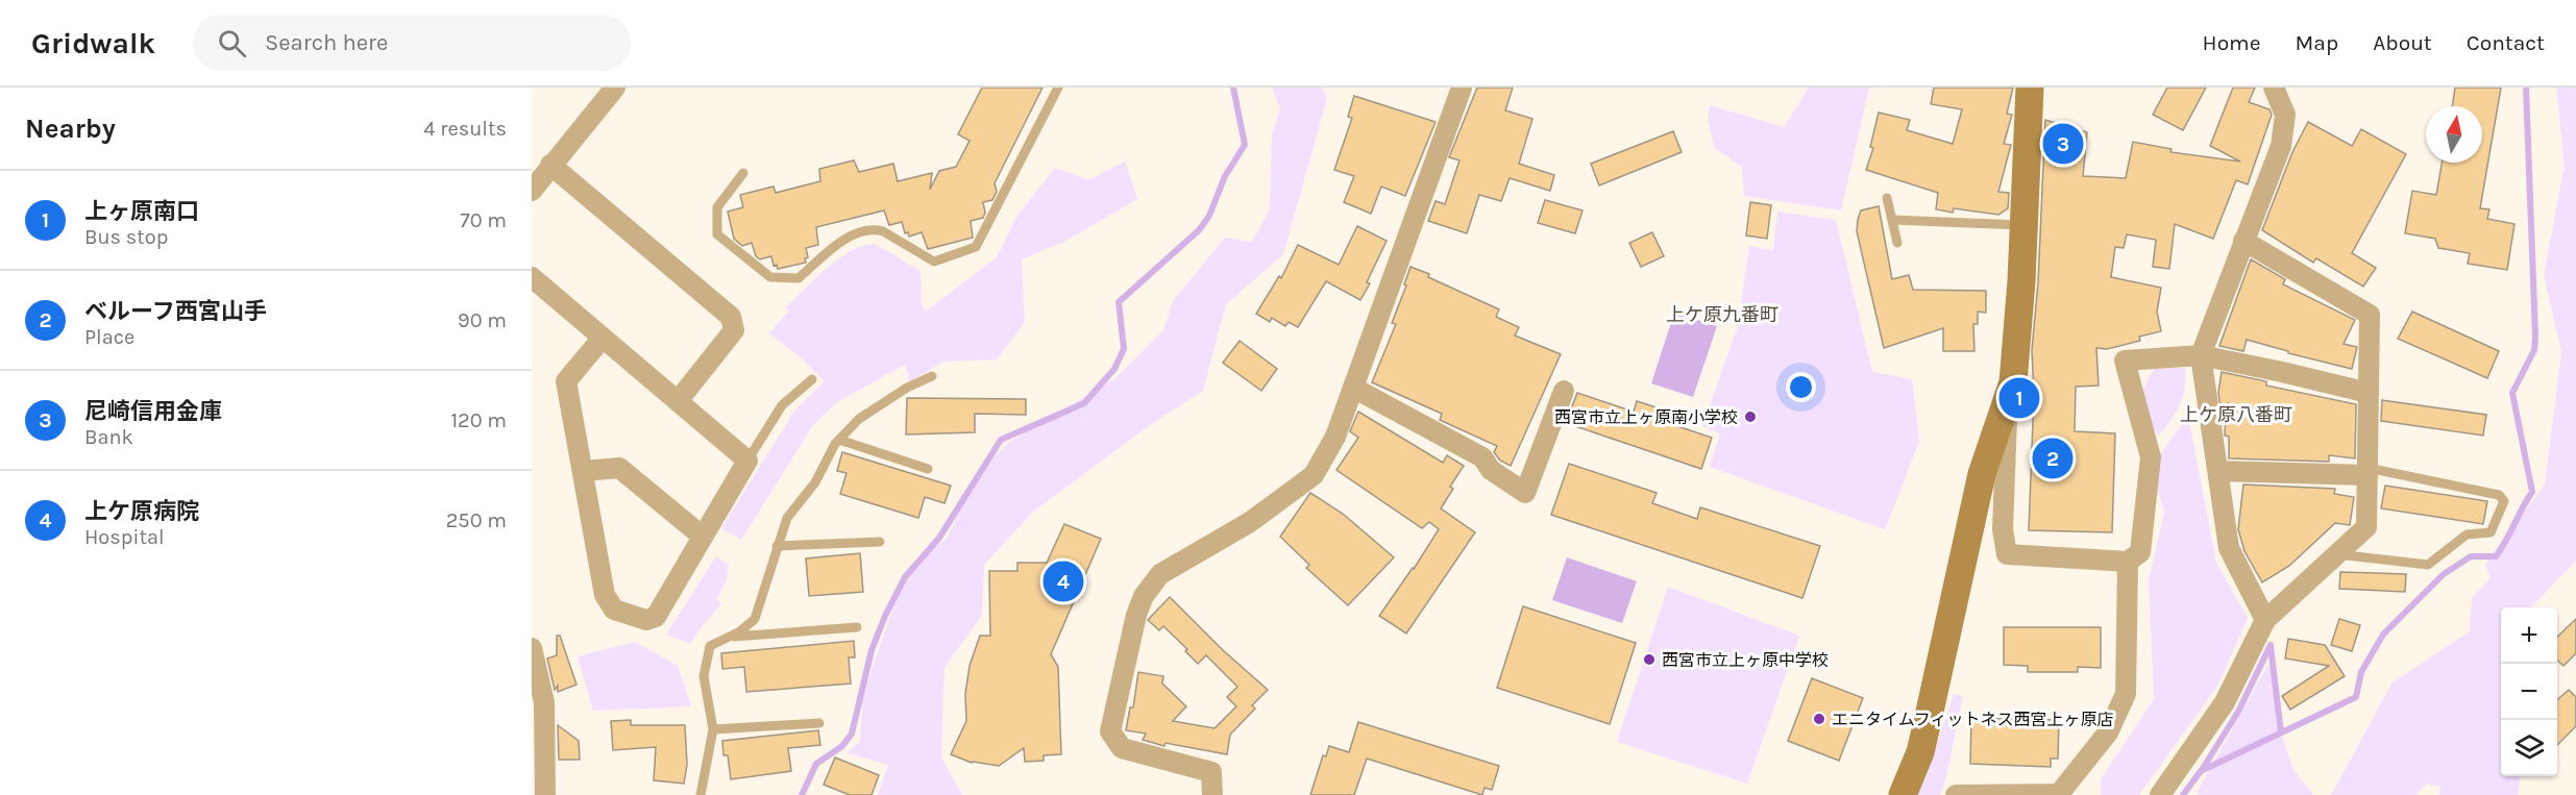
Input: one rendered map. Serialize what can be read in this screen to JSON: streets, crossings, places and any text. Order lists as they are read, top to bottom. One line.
{"districts":["上ケ原九番町","上ケ原八番町"],"places":["西宮市立上ヶ原南小学校","西宮市立上ヶ原中学校","エニタイムフィットネス西宮上ヶ原店"],"north":"top","page":{"header":"Gridwalk","search":"Search here","nav":["Home","Map","About","Contact"],"heading":["Nearby","4 results"],"pins":["3","1","2","4"],"list":[{"mark":"1","name":"上ヶ原南口","note":"Bus stop","value":"70 m"},{"mark":"2","name":"ベルーフ西宮山手","note":"Place","value":"90 m"},{"mark":"3","name":"尼崎信用金庫","note":"Bank","value":"120 m"},{"mark":"4","name":"上ケ原病院","note":"Hospital","value":"250 m"}],"map_buttons":["+","−"]}}
